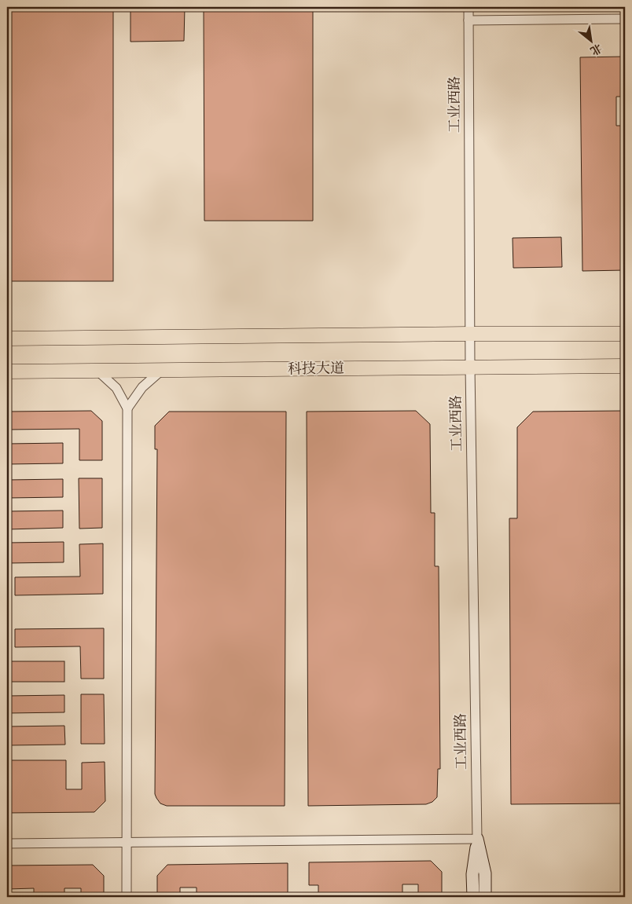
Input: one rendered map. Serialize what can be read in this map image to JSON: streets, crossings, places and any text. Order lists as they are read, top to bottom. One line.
{"streets":{"main road":["科技大道"],"street":["工业西路"]},"crossings":[["工业西路","科技大道"]],"north":"bottom right"}
